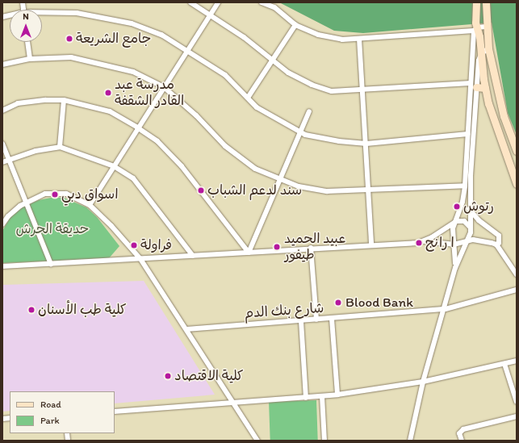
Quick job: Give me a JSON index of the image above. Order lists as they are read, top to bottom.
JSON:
{
  "streets": {
    "street": ["شارع بنك الدم"]
  },
  "parks": ["حديقة الحرش"],
  "places": [
    "جامع الشريعة",
    "مدرسة عبد القادر الشقفة",
    "سند لدعم الشباب",
    "اسواق دبي",
    "رتوش",
    "ا رانج",
    "فراولة",
    "عبيد الحميد طيفور",
    "Blood Bank",
    "كلية طب الأسنان",
    "كلية الاقتصاد"
  ],
  "legend": ["Road", "Park"],
  "north": "top"
}
